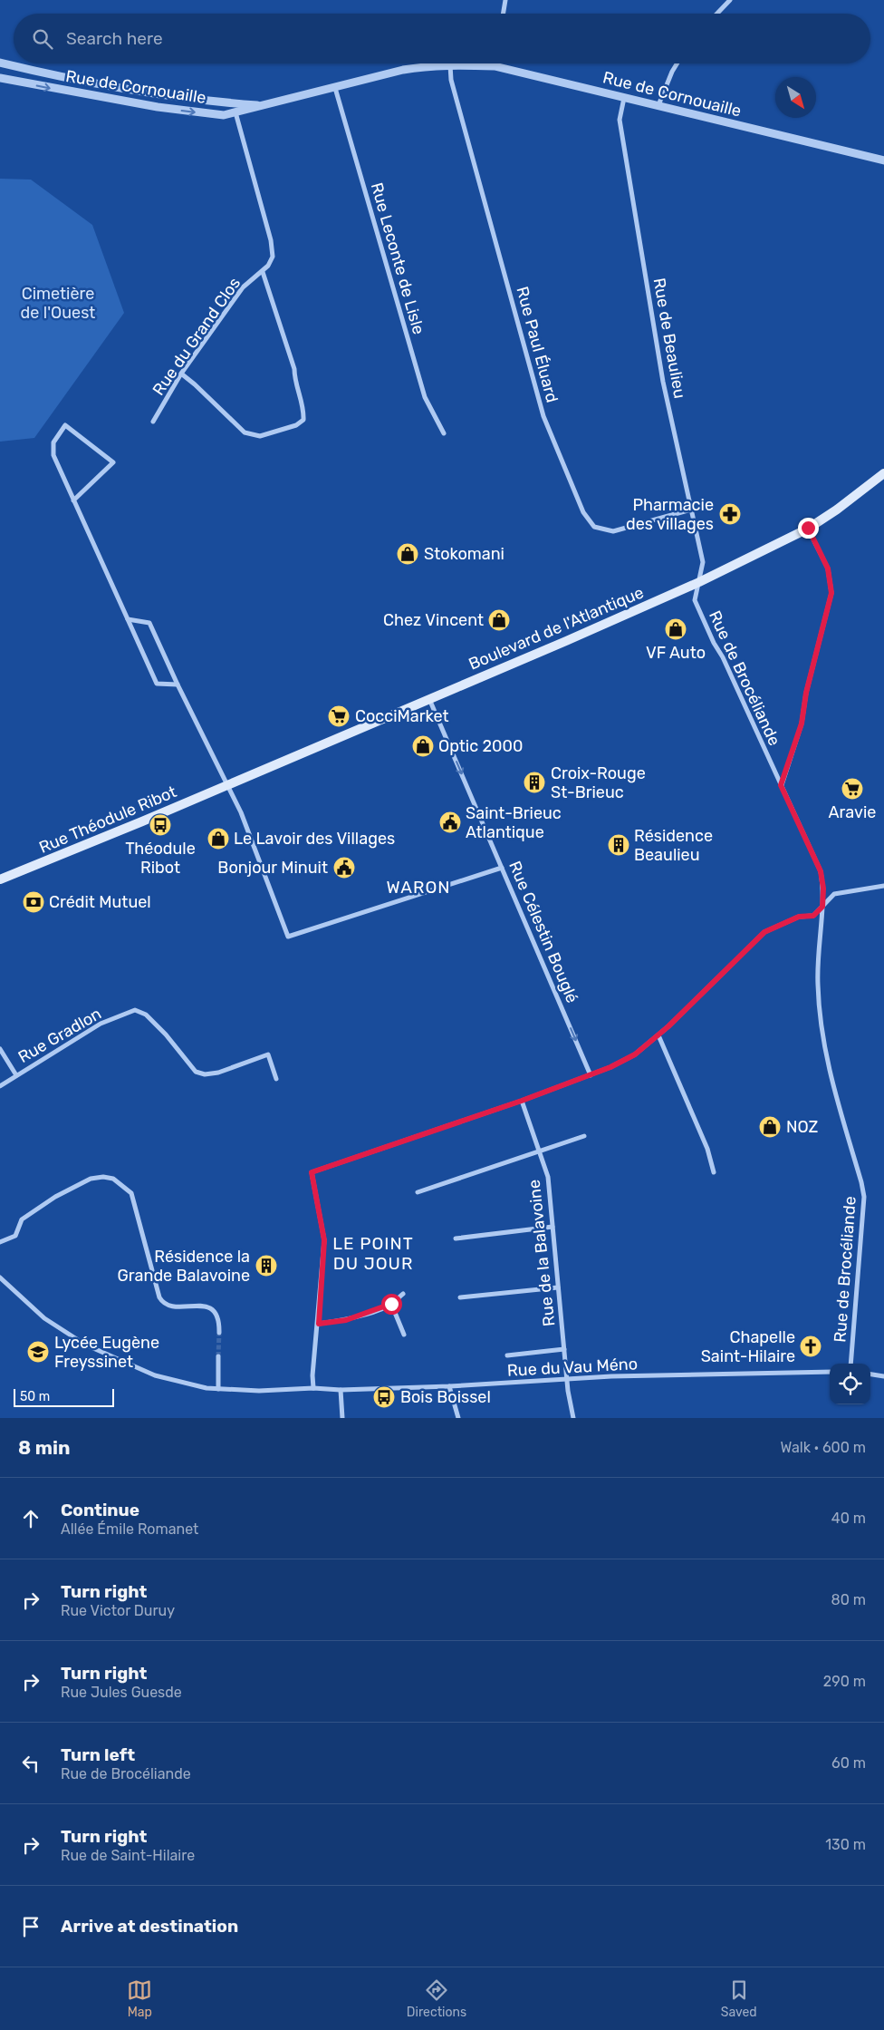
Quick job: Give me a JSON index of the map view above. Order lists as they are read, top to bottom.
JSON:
{
  "streets": {
    "main road": ["Boulevard de l'Atlantique", "Rue Théodule Ribot"],
    "street": [
      "Rue de Cornouaille",
      "Rue Leconte de Lisle",
      "Rue du Grand Clos",
      "Rue de Beaulieu",
      "Rue Paul Éluard",
      "Rue de Brocéliande",
      "Rue Célestin Bouglé",
      "Rue Gradlon",
      "Rue de la Balavoine",
      "Rue du Vau Méno"
    ]
  },
  "crossings": [
    ["Rue de Cornouaille", "Rue Leconte de Lisle"],
    ["Rue de Cornouaille", "Rue du Grand Clos"],
    ["Rue de Cornouaille", "Rue de Beaulieu"],
    ["Rue de Cornouaille", "Rue Paul Éluard"],
    ["Rue de Beaulieu", "Rue Paul Éluard"],
    ["Rue de Beaulieu", "Boulevard de l'Atlantique"],
    ["Rue de Beaulieu", "Rue de Brocéliande"],
    ["Boulevard de l'Atlantique", "Rue de Brocéliande"],
    ["Boulevard de l'Atlantique", "Rue Théodule Ribot"],
    ["Boulevard de l'Atlantique", "Rue Célestin Bouglé"],
    ["Rue de la Balavoine", "Rue du Vau Méno"]
  ],
  "one_way": ["Rue Célestin Bouglé"],
  "districts": ["WARON", "LE POINT DU JOUR"],
  "parks": ["Cimetière de l'Ouest"],
  "places": {
    "pharmacy": ["Pharmacie des villages"],
    "shop": [
      "Stokomani",
      "Chez Vincent",
      "VF Auto",
      "Optic 2000",
      "Le Lavoir des Villages",
      "NOZ"
    ],
    "supermarket": ["CocciMarket", "Aravie"],
    "building": ["Croix-Rouge St-Brieuc", "Résidence Beaulieu", "Résidence la Grande Balavoine"],
    "public building": ["Saint-Brieuc Atlantique", "Bonjour Minuit"],
    "bus stop": ["Théodule Ribot", "Bois Boissel"],
    "bank": ["Crédit Mutuel"],
    "church": ["Chapelle Saint-Hilaire"],
    "school or university": ["Lycée Eugène Freyssinet"]
  },
  "scale_bar": "50 m",
  "north": "bottom right",
  "page": {
    "search": "Search here",
    "scale": "50 m",
    "heading": ["8 min", "Walk · 600 m"],
    "list": [
      ["Continue", "Allée Émile Romanet", "40 m"],
      ["Turn right", "Rue Victor Duruy", "80 m"],
      ["Turn right", "Rue Jules Guesde", "290 m"],
      ["Turn left", "Rue de Brocéliande", "60 m"],
      ["Turn right", "Rue de Saint-Hilaire", "130 m"],
      "Arrive at destination"
    ],
    "nav": ["Map", "Directions", "Saved"]
  }
}
